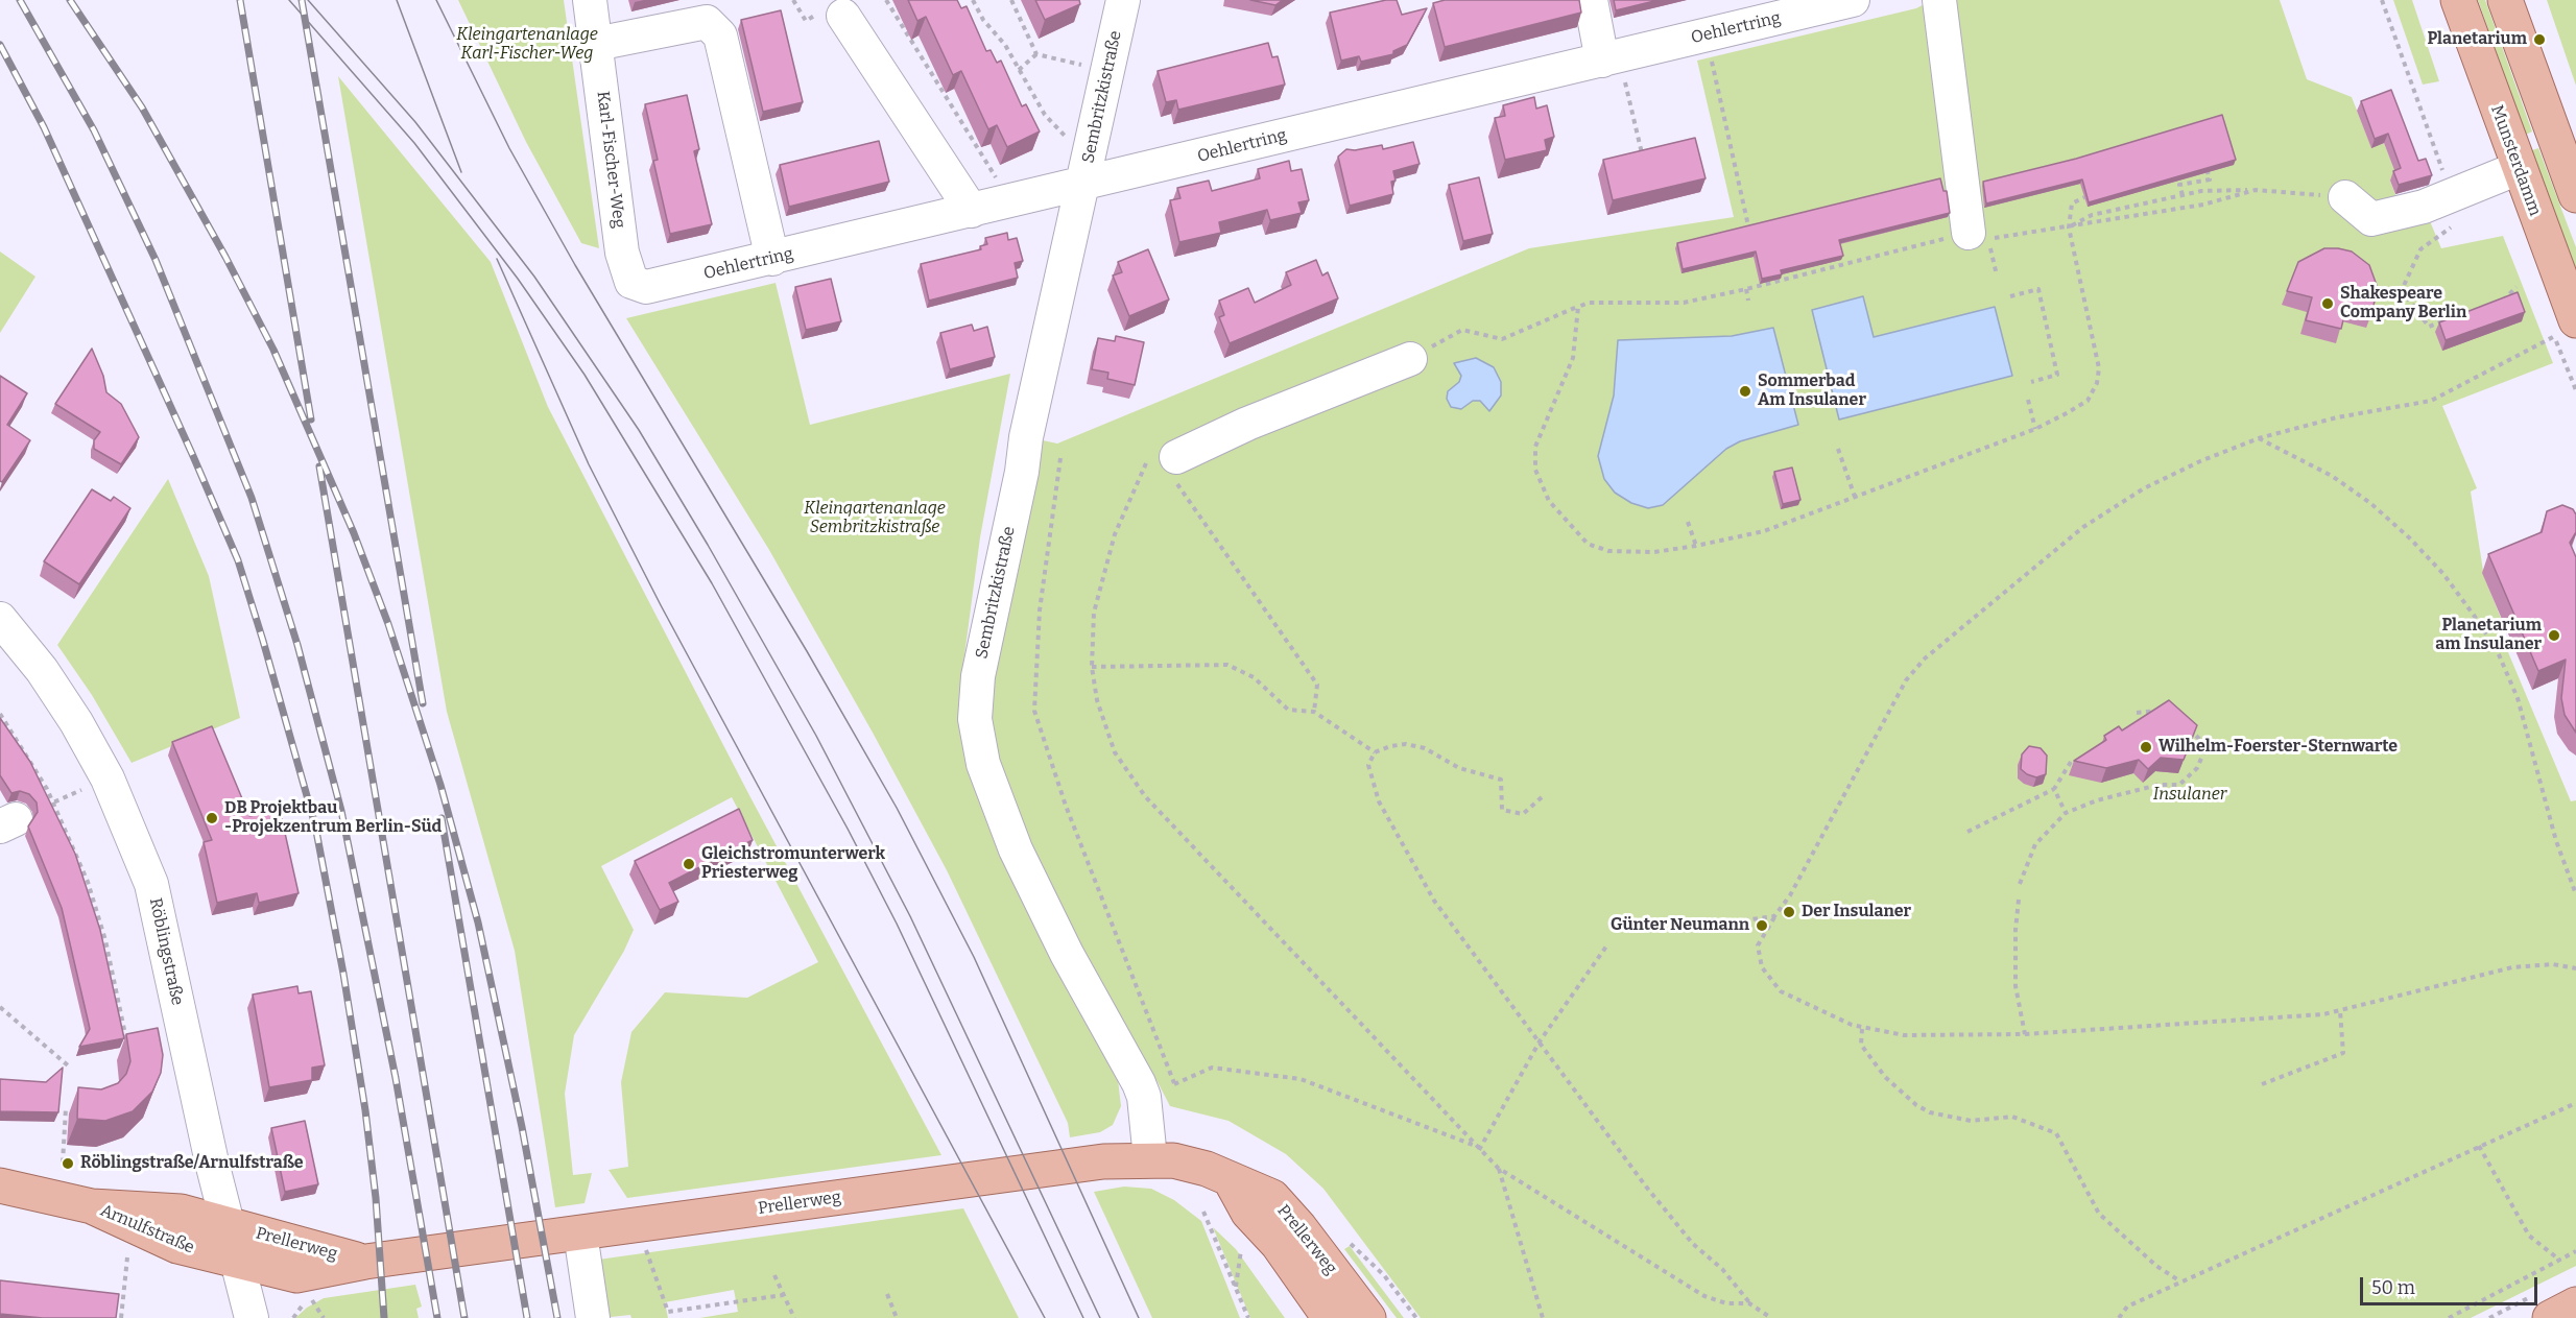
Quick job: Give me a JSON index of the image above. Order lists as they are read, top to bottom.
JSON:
{
  "streets": {
    "main road": ["Munsterdamm", "Prellerweg", "Arnulfstraße"],
    "street": [
      "Oehlertring",
      "Sembritzkistraße",
      "Karl-Fischer-Weg",
      "Röblingstraße"
    ]
  },
  "crossings": [
    ["Oehlertring", "Sembritzkistraße"],
    ["Oehlertring", "Karl-Fischer-Weg"],
    ["Sembritzkistraße", "Prellerweg"],
    ["Röblingstraße", "Prellerweg"],
    ["Röblingstraße", "Arnulfstraße"],
    ["Prellerweg", "Arnulfstraße"]
  ],
  "parks": ["Kleingartenanlage Karl-Fischer-Weg", "Kleingartenanlage Sembritzkistraße", "Insulaner"],
  "places": [
    "Planetarium",
    "Shakespeare Company Berlin",
    "Sommerbad Am Insulaner",
    "Planetarium am Insulaner",
    "Wilhelm-Foerster-Sternwarte",
    "DB Projektbau -Projekzentrum Berlin-Süd",
    "Gleichstromunterwerk Priesterweg",
    "Der Insulaner",
    "Günter Neumann",
    "Röblingstraße/Arnulfstraße"
  ],
  "scale_bar": "50 m"
}
